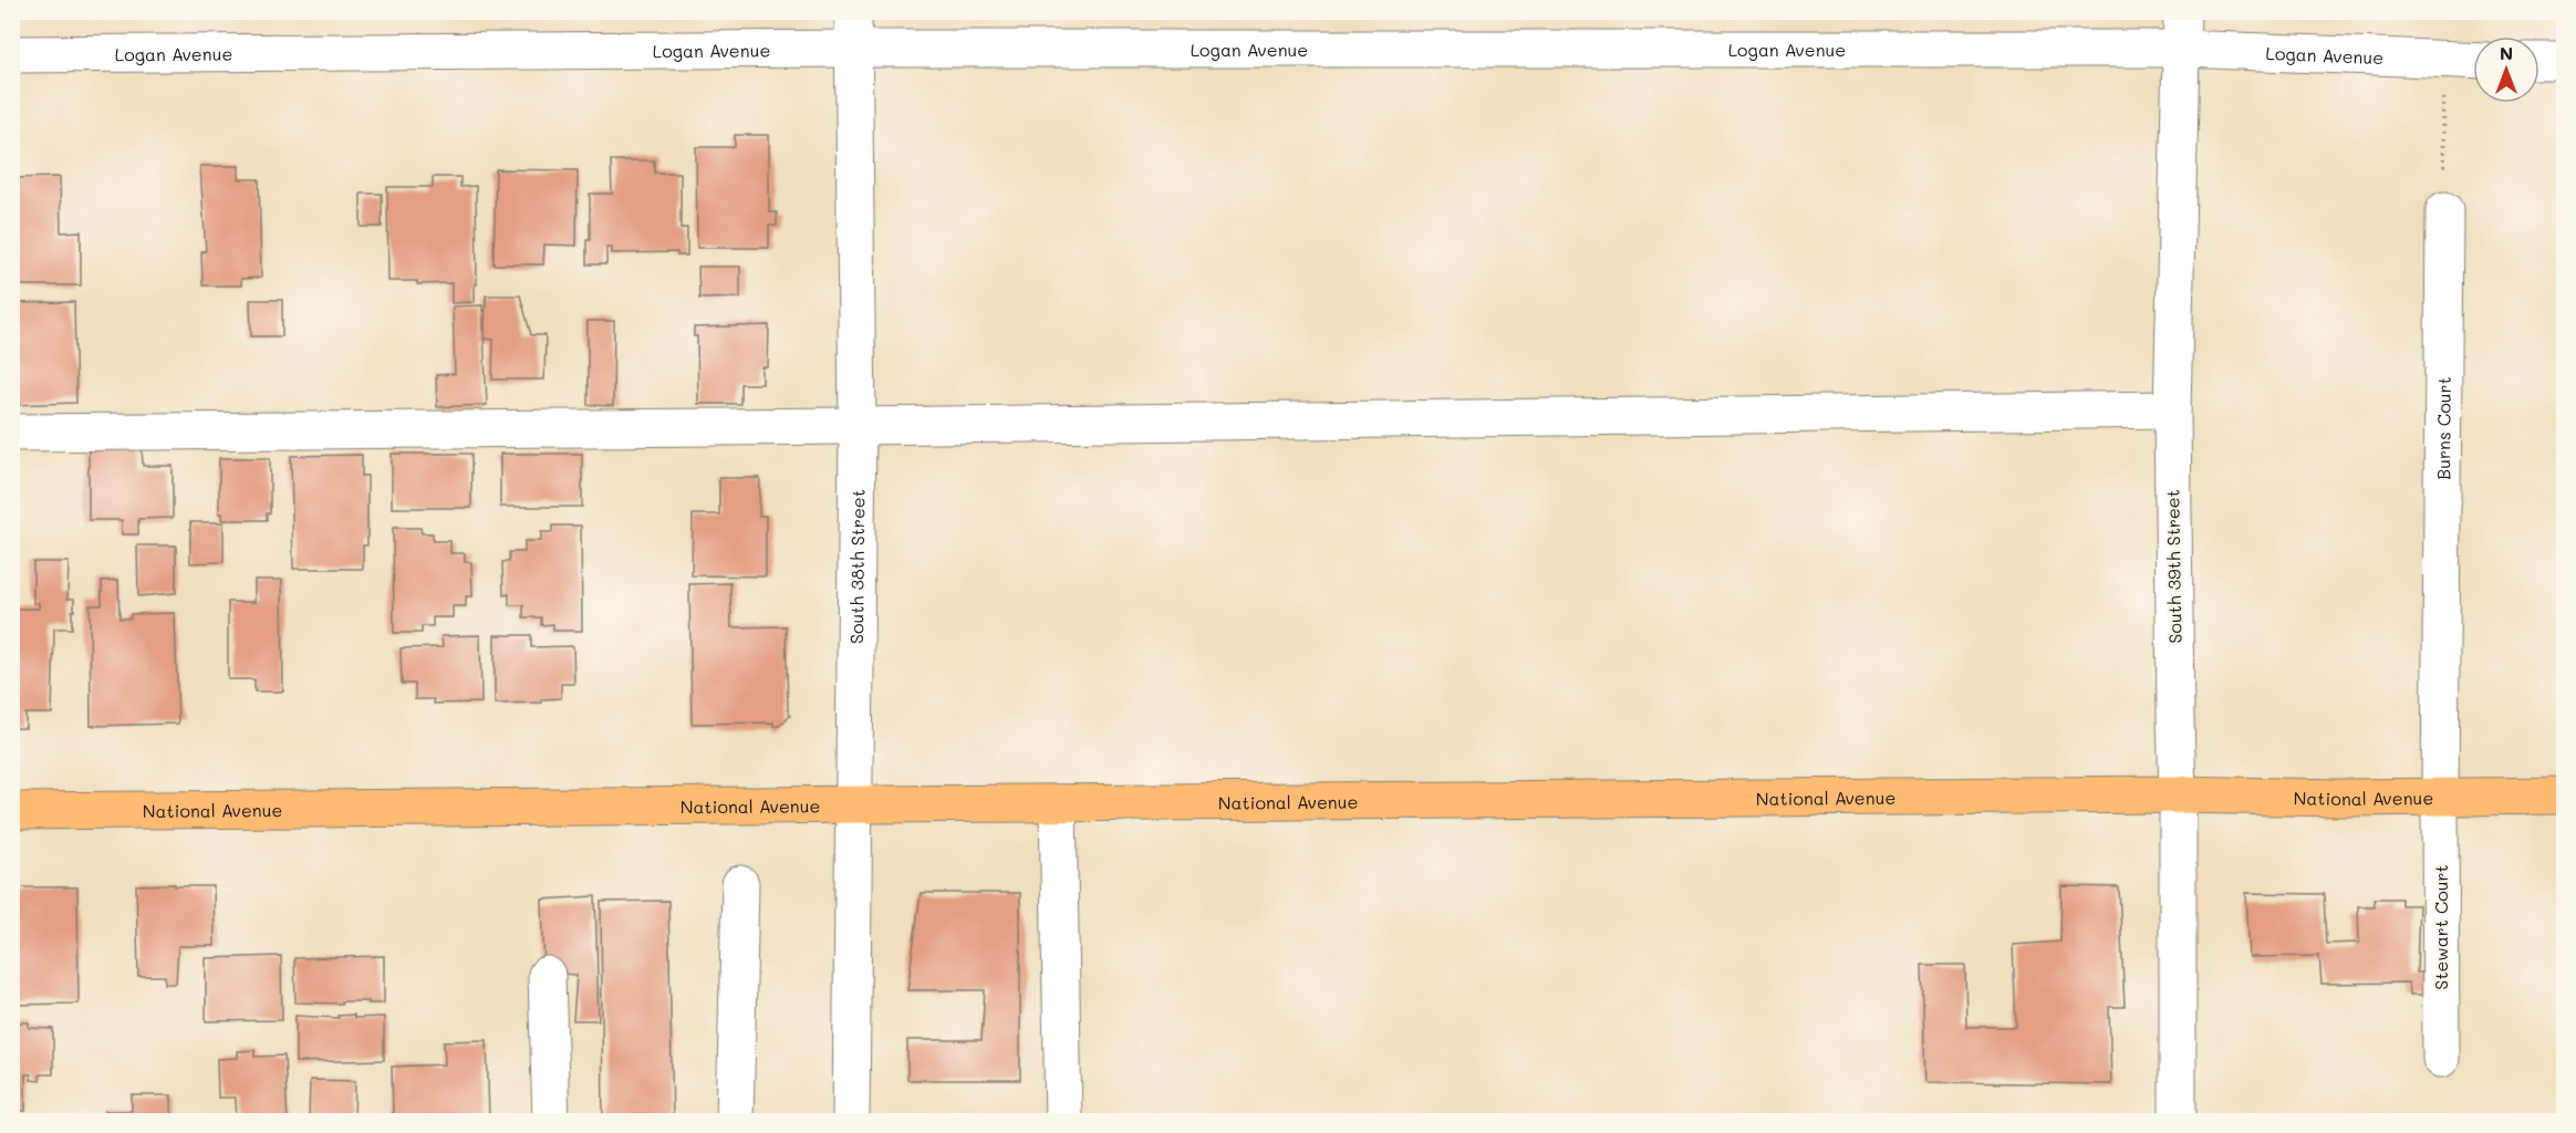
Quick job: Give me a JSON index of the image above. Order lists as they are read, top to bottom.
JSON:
{
  "streets": {
    "main road": ["National Avenue"],
    "street": [
      "Logan Avenue",
      "Burns Court",
      "South 38th Street",
      "South 39th Street",
      "Stewart Court"
    ]
  },
  "crossings": [
    ["Logan Avenue", "South 38th Street"],
    ["Logan Avenue", "South 39th Street"],
    ["Burns Court", "National Avenue"],
    ["Burns Court", "Stewart Court"],
    ["South 38th Street", "National Avenue"],
    ["South 39th Street", "National Avenue"],
    ["National Avenue", "Stewart Court"]
  ],
  "north": "top"
}
